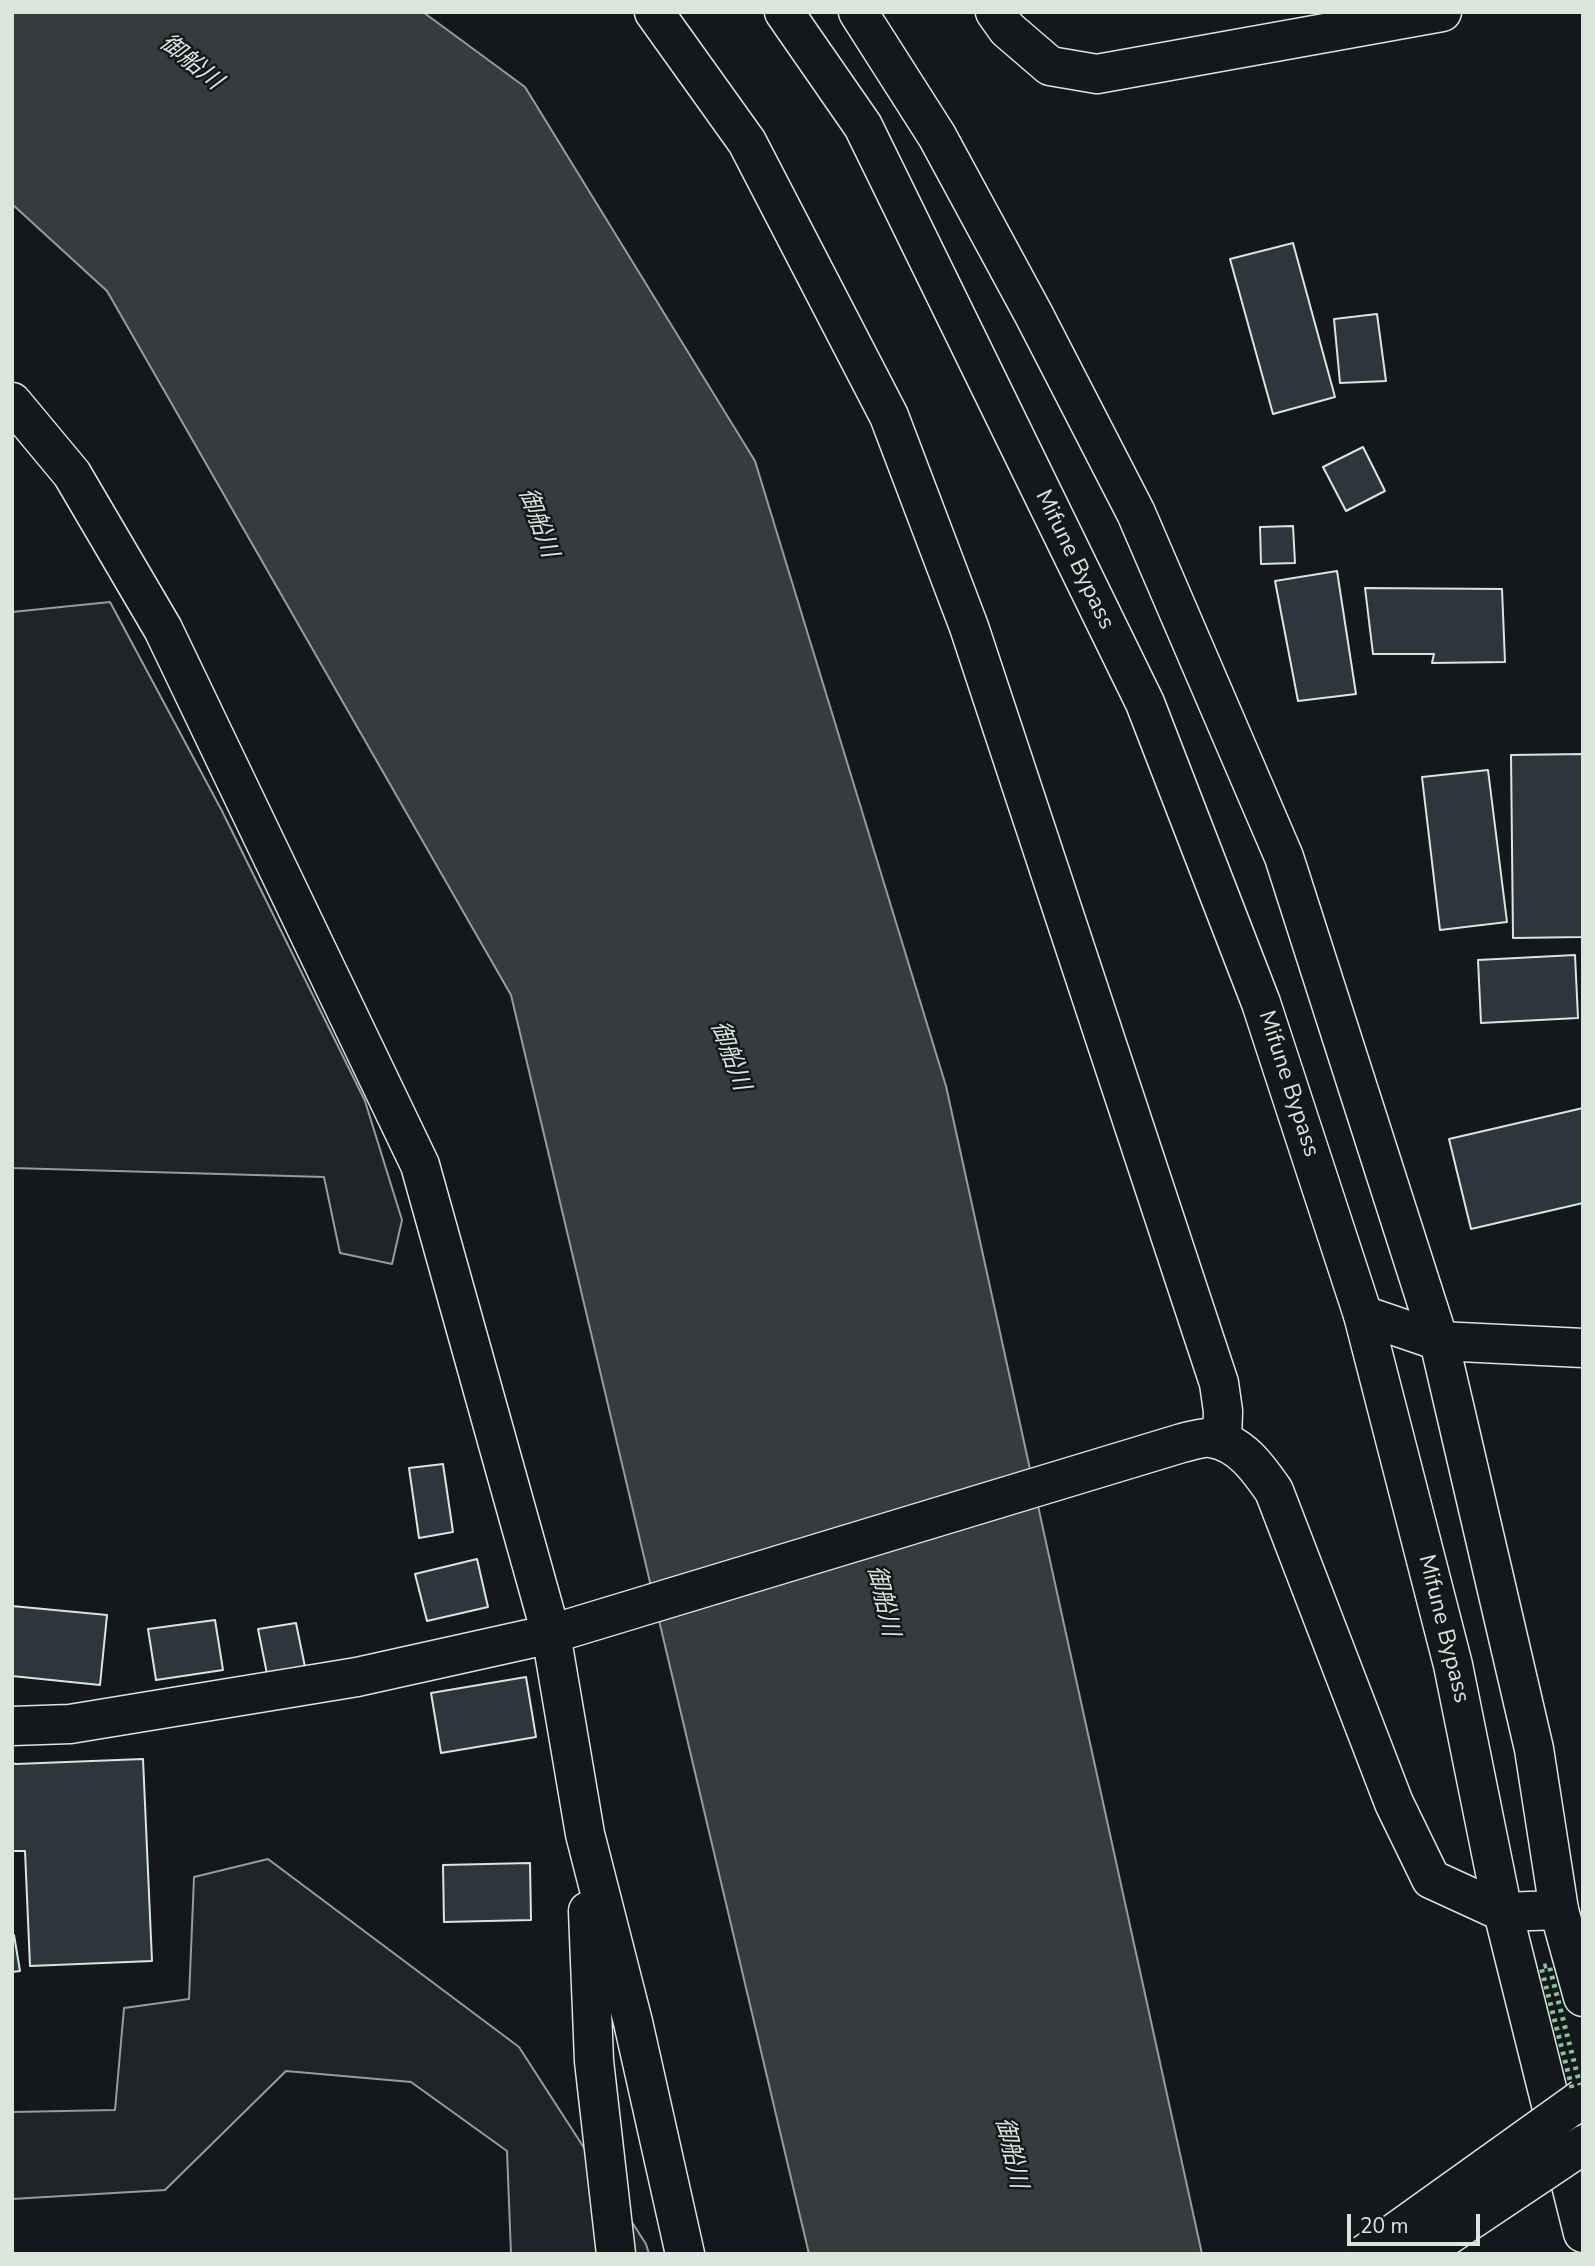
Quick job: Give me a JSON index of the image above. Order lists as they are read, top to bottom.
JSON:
{
  "streets": {
    "main road": ["Mifune Bypass"]
  },
  "water": ["御船川"],
  "scale_bar": "20 m"
}
